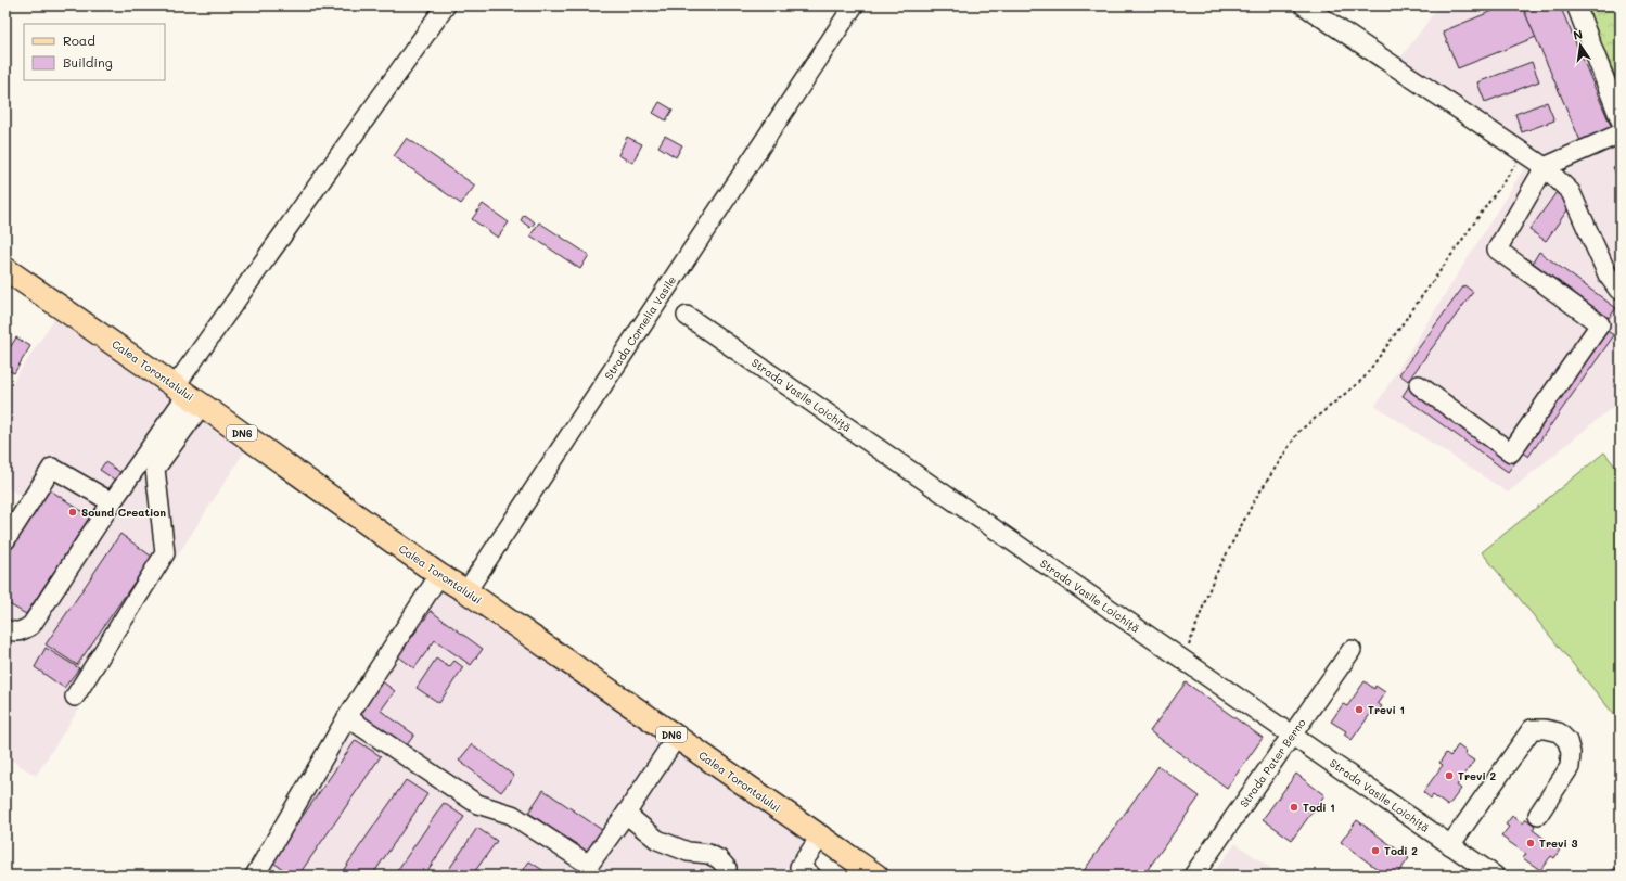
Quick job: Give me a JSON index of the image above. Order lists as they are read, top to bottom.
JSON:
{
  "streets": {
    "main road": ["Calea Torontalului", "DN6"],
    "street": ["Strada Cornelia Vasile", "Strada Vasile Loichiță", "Strada Pater Berno"]
  },
  "crossings": [
    ["Strada Cornelia Vasile", "Calea Torontalului"],
    ["Strada Vasile Loichiță", "Strada Pater Berno"]
  ],
  "places": [
    "Sound Creation",
    "Trevi 1",
    "Trevi 2",
    "Todi 1",
    "Trevi 3",
    "Todi 2"
  ],
  "legend": ["Road", "Building"],
  "north": "top"
}
